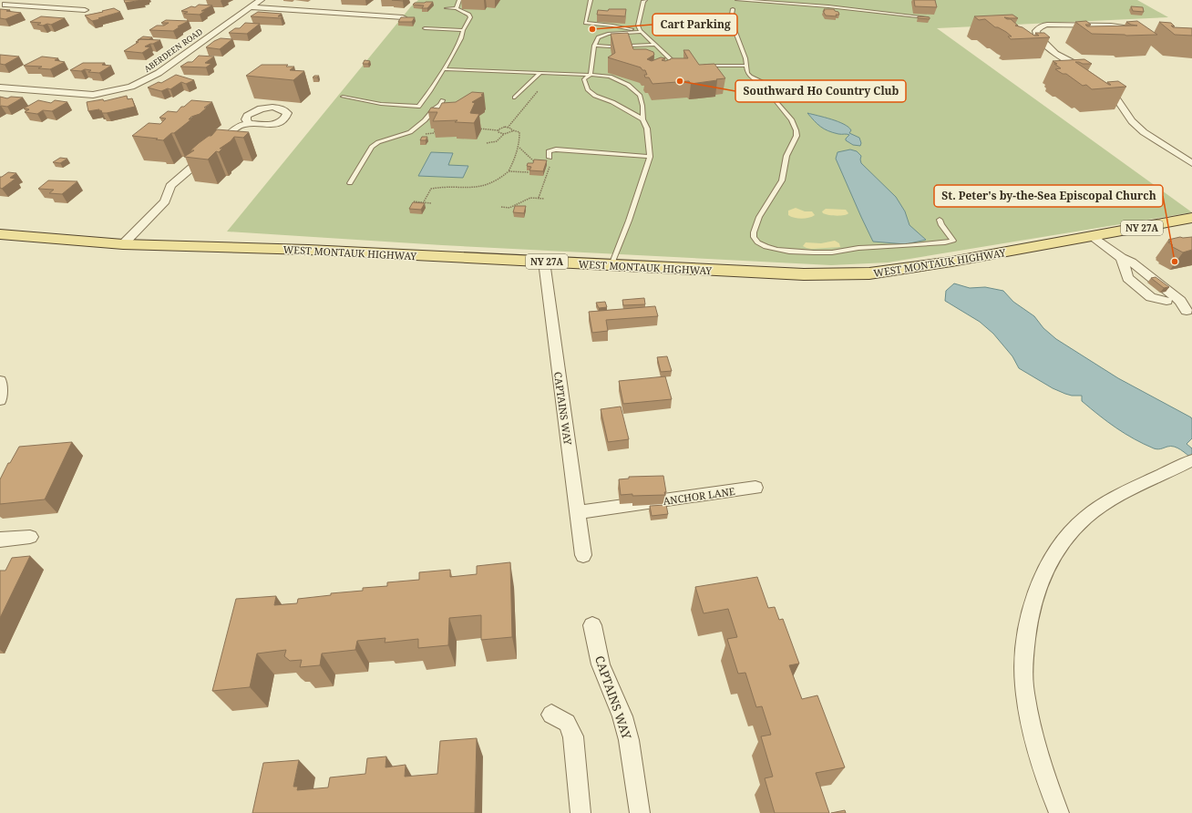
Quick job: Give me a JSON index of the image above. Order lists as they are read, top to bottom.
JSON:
{
  "streets": {
    "main road": ["NY 27A", "WEST MONTAUK HIGHWAY"],
    "street": ["ABERDEEN ROAD", "CAPTAINS WAY", "ANCHOR LANE"]
  },
  "crossings": [
    ["NY 27A", "WEST MONTAUK HIGHWAY"],
    ["WEST MONTAUK HIGHWAY", "CAPTAINS WAY"],
    ["CAPTAINS WAY", "ANCHOR LANE"]
  ],
  "places": ["Cart Parking", "Southward Ho Country Club", "St. Peter's by-the-Sea Episcopal Church"]
}
